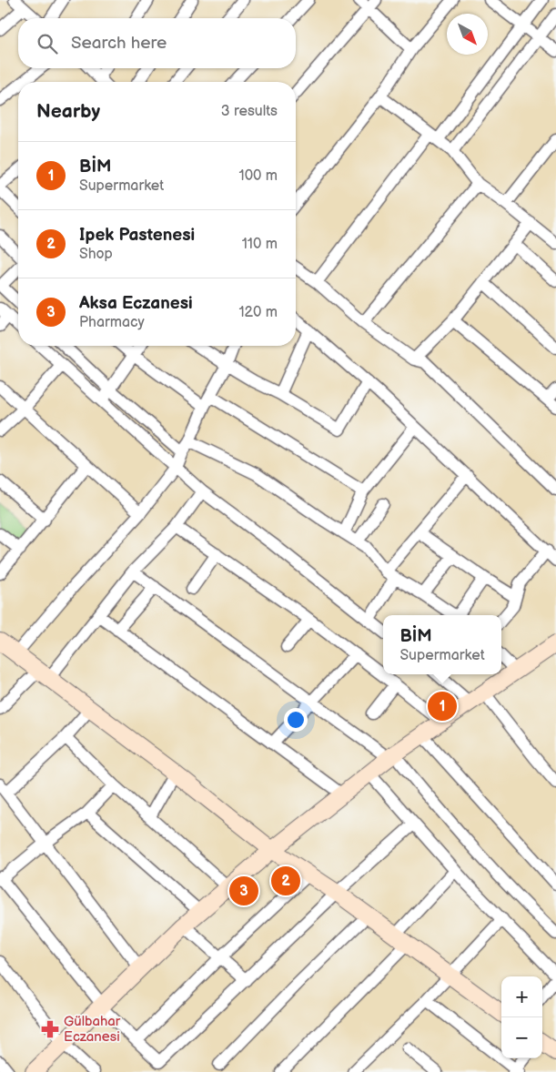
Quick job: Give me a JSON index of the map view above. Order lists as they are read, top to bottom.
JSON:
{
  "places": {
    "pharmacy": ["Gülbahar Eczanesi"]
  },
  "north": "bottom right",
  "page": {
    "search": "Search here",
    "heading": ["Nearby", "3 results"],
    "list": [
      {
        "mark": "1",
        "name": "BİM",
        "note": "Supermarket",
        "value": "100 m"
      },
      {
        "mark": "2",
        "name": "Ipek Pastenesi",
        "note": "Shop",
        "value": "110 m"
      },
      {
        "mark": "3",
        "name": "Aksa Eczanesi",
        "note": "Pharmacy",
        "value": "120 m"
      }
    ],
    "popup": ["BİM", "Supermarket"],
    "pins": ["1", "2", "3"],
    "map_buttons": ["+", "−"]
  }
}
